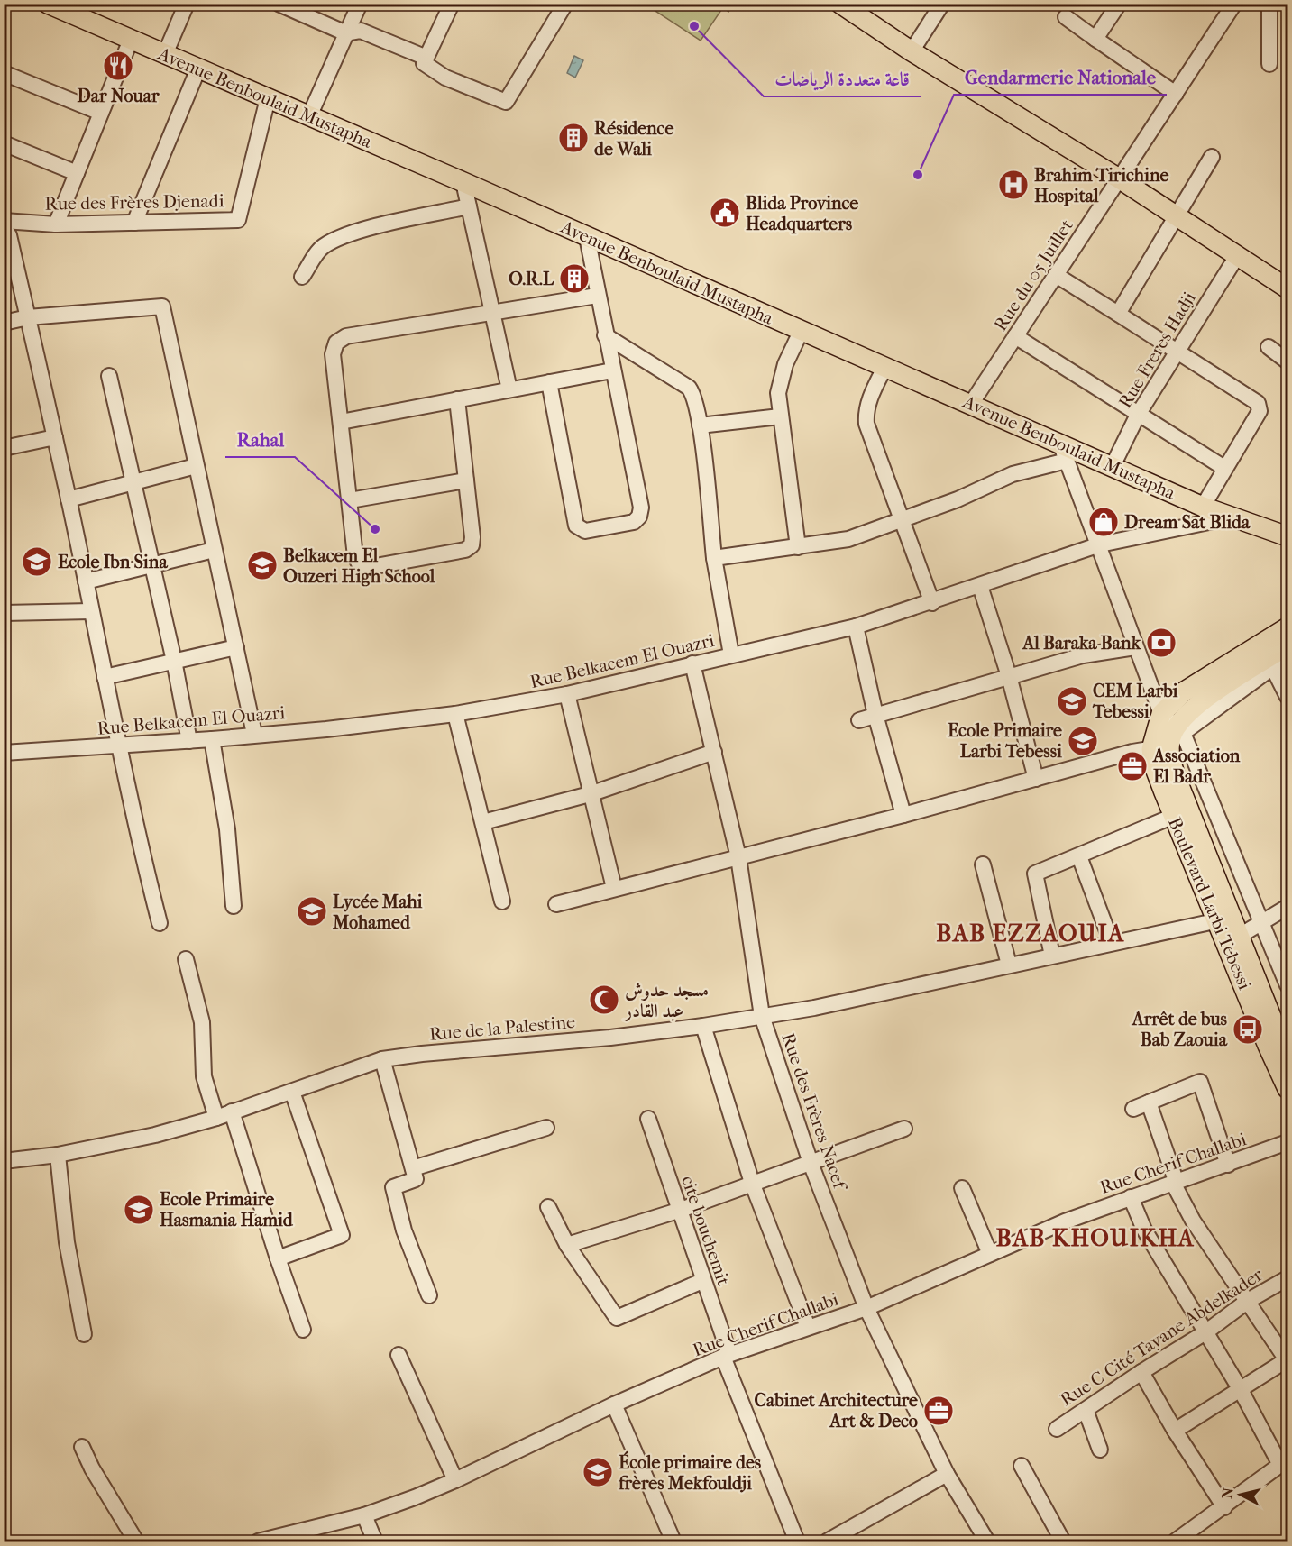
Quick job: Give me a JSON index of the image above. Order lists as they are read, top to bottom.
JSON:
{
  "streets": {
    "main road": ["Avenue Benboulaid Mustapha", "Boulevard Larbi Tebessi"],
    "street": [
      "Rue des Frères Djenadi",
      "Rue du 05 Juillet",
      "Rue Freres Hadji",
      "Rue Belkacem El Ouazri",
      "Rue de la Palestine",
      "Rue des Frères Nacef",
      "Rue Cherif Challabi",
      "cite bouchemit",
      "Rue C Cité Tayane Abdelkader"
    ]
  },
  "crossings": [
    ["Avenue Benboulaid Mustapha", "Rue des Frères Djenadi"],
    ["Avenue Benboulaid Mustapha", "Rue du 05 Juillet"],
    ["Avenue Benboulaid Mustapha", "Rue Freres Hadji"],
    ["Avenue Benboulaid Mustapha", "Rue Belkacem El Ouazri"],
    ["Rue Belkacem El Ouazri", "Rue des Frères Nacef"],
    ["Boulevard Larbi Tebessi", "Rue de la Palestine"],
    ["Rue de la Palestine", "Rue des Frères Nacef"],
    ["Rue des Frères Nacef", "Rue Cherif Challabi"],
    ["Rue Cherif Challabi", "cite bouchemit"]
  ],
  "districts": ["BAB EZZAOUIA", "BAB KHOUIKHA"],
  "places": {
    "other": ["قاعة متعددة الرياضات", "Gendarmerie Nationale", "Rahal"],
    "restaurant": ["Dar Nouar"],
    "building": ["Résidence de Wali", "O.R.L"],
    "hospital": ["Brahim Tirichine Hospital"],
    "public building": ["Blida Province Headquarters"],
    "shop": ["Dream Sat Blida"],
    "school or university": [
      "Ecole Ibn Sina",
      "Belkacem El Ouzeri High School",
      "CEM Larbi Tebessi",
      "Ecole Primaire Larbi Tebessi",
      "Lycée Mahi Mohamed",
      "Ecole Primaire Hasmania Hamid",
      "École primaire des frères Mekfouldji"
    ],
    "bank": ["Al Baraka Bank"],
    "office": ["Association El Badr", "Cabinet Architecture Art & Deco"],
    "mosque": ["مسجد حدوش عبد القادر"],
    "bus stop": ["Arrêt de bus Bab Zaouia"]
  },
  "north": "left"
}
